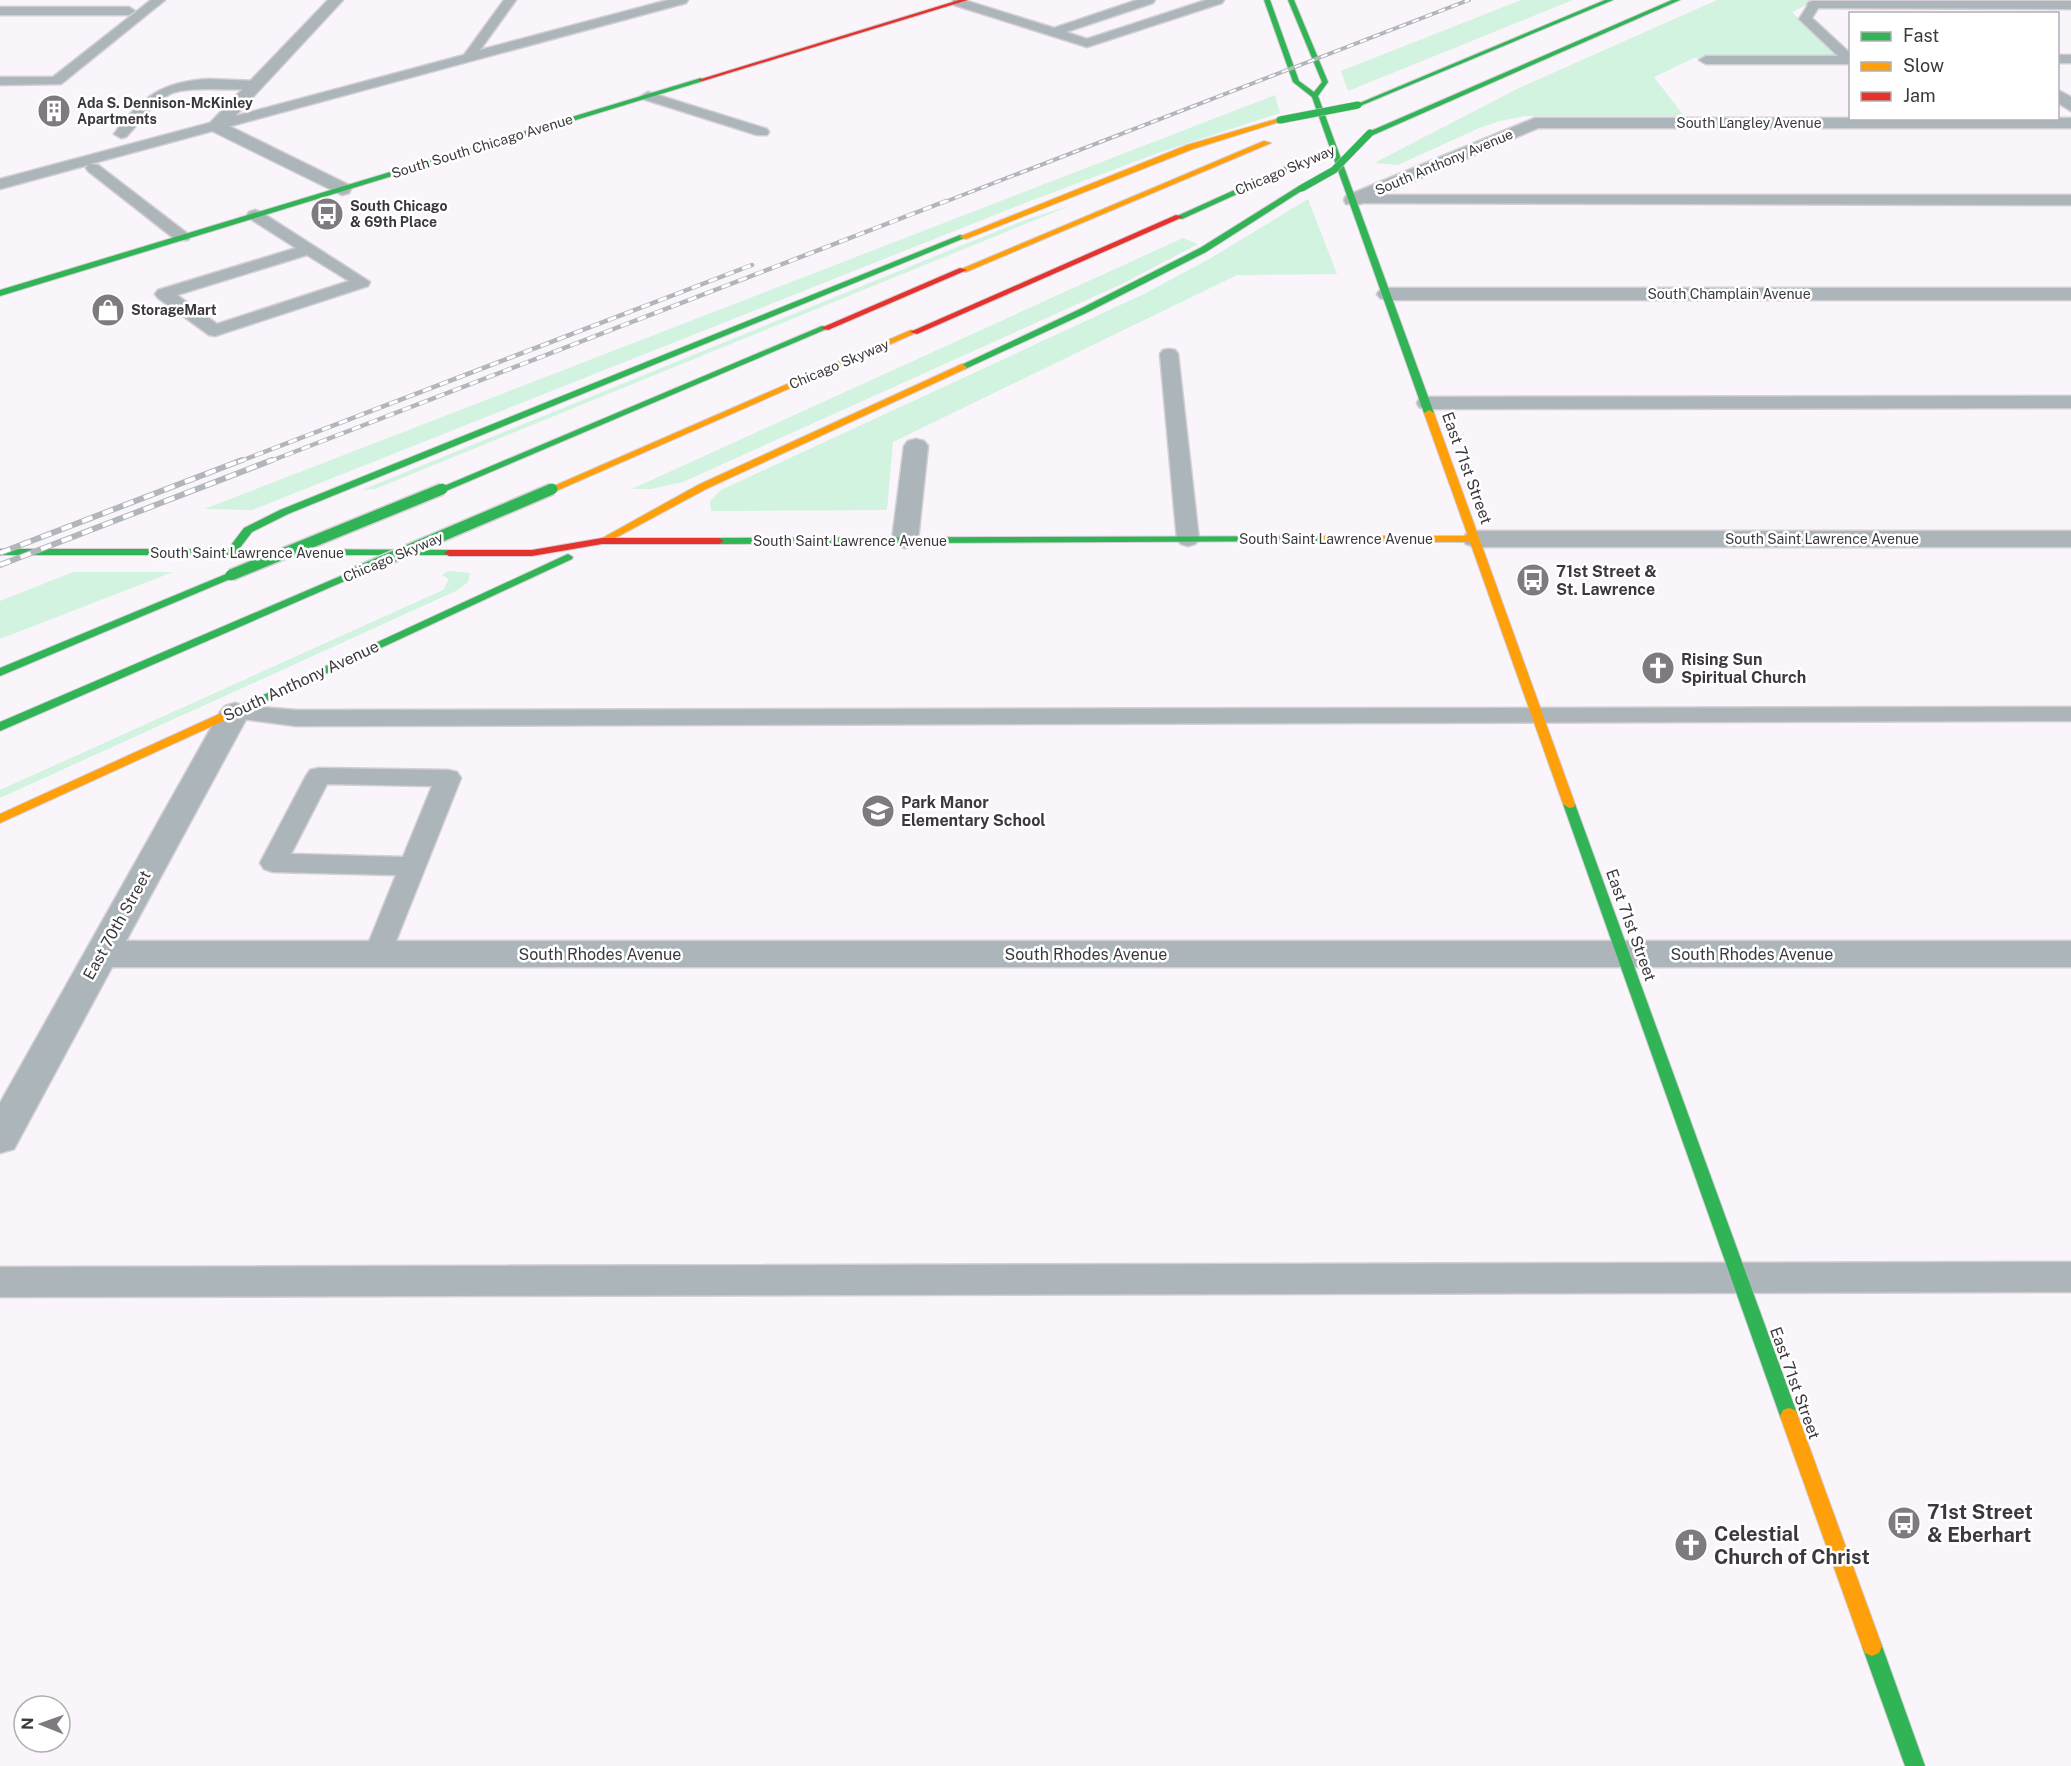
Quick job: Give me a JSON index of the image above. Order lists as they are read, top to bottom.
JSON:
{
  "streets": {
    "main road": [
      "South South Chicago Avenue",
      "South Anthony Avenue",
      "Chicago Skyway",
      "East 71st Street",
      "South Saint Lawrence Avenue"
    ],
    "street": [
      "South Langley Avenue",
      "South Champlain Avenue",
      "East 70th Street",
      "South Rhodes Avenue"
    ]
  },
  "crossings": [
    ["South Langley Avenue", "South Anthony Avenue"],
    ["South Anthony Avenue", "East 71st Street"],
    ["South Anthony Avenue", "South Saint Lawrence Avenue"],
    ["South Anthony Avenue", "East 70th Street"],
    ["South Champlain Avenue", "East 71st Street"],
    ["East 71st Street", "South Saint Lawrence Avenue"],
    ["East 71st Street", "South Rhodes Avenue"],
    ["East 70th Street", "South Rhodes Avenue"]
  ],
  "places": {
    "building": ["Ada S. Dennison-McKinley Apartments"],
    "bus stop": ["South Chicago & 69th Place", "71st Street & St. Lawrence", "71st Street & Eberhart"],
    "shop": ["StorageMart"],
    "church": ["Rising Sun Spiritual Church", "Celestial Church of Christ"],
    "school or university": ["Park Manor Elementary School"]
  },
  "legend": ["Fast", "Slow", "Jam"],
  "north": "left"
}
